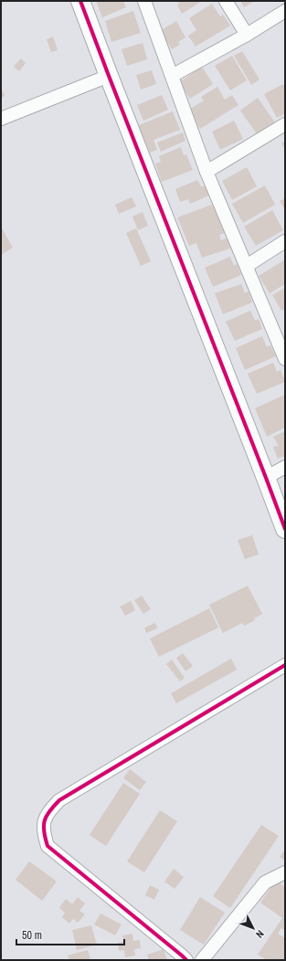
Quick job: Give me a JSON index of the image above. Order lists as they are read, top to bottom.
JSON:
{
  "scale_bar": "50 m",
  "north": "bottom right"
}
